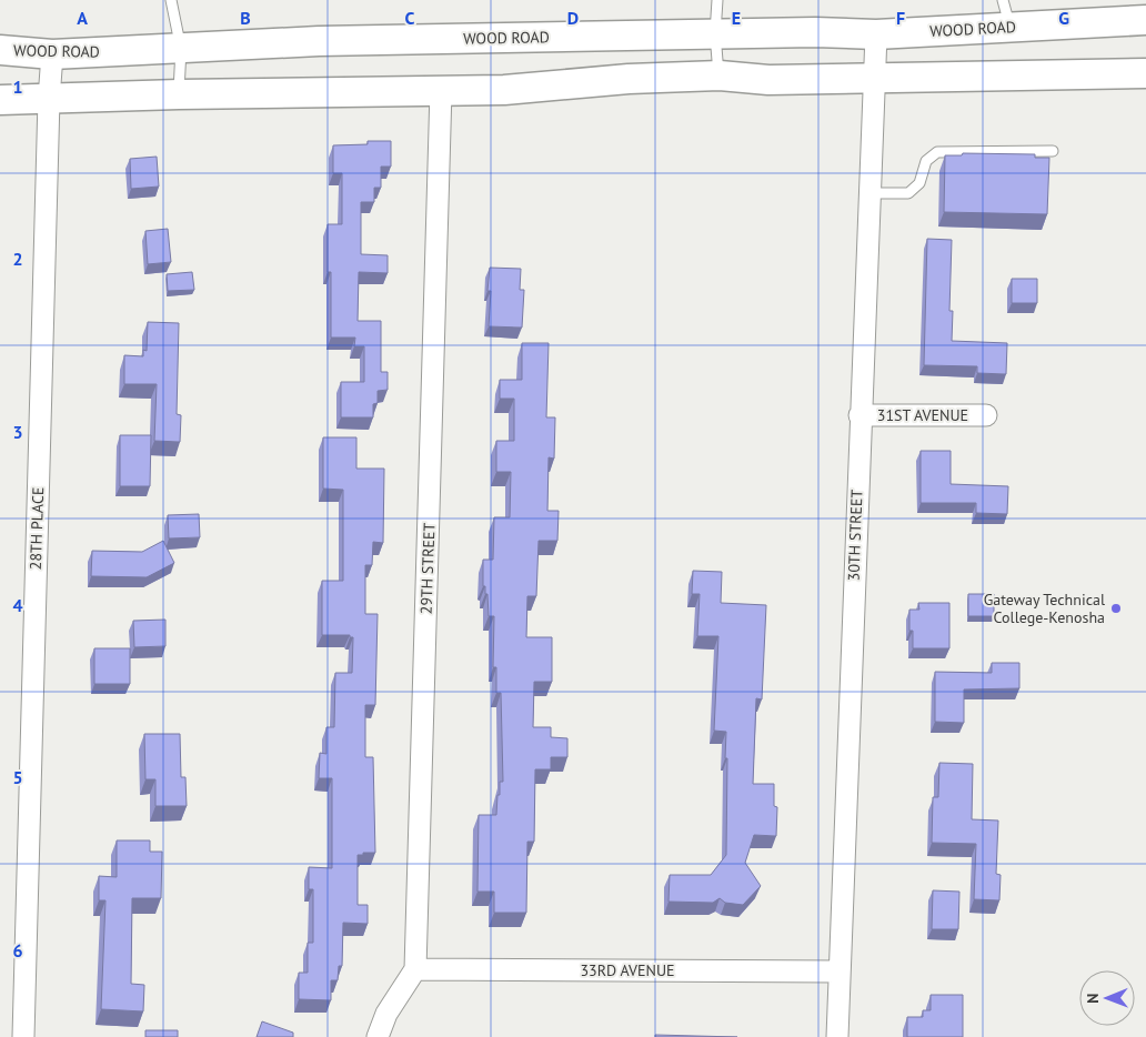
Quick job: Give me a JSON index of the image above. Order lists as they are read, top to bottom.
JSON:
{
  "streets": {
    "street": [
      "WOOD ROAD",
      "31ST AVENUE",
      "28TH PLACE",
      "30TH STREET",
      "29TH STREET",
      "33RD AVENUE"
    ]
  },
  "crossings": [
    ["WOOD ROAD", "28TH PLACE"],
    ["WOOD ROAD", "30TH STREET"],
    ["31ST AVENUE", "30TH STREET"],
    ["30TH STREET", "33RD AVENUE"],
    ["29TH STREET", "33RD AVENUE"]
  ],
  "places": ["Gateway Technical College-Kenosha"],
  "north": "left",
  "grid": {
    "columns": [
      "A",
      "B",
      "C",
      "D",
      "E",
      "F",
      "G"
    ],
    "rows": [
      "1",
      "2",
      "3",
      "4",
      "5",
      "6"
    ]
  }
}
